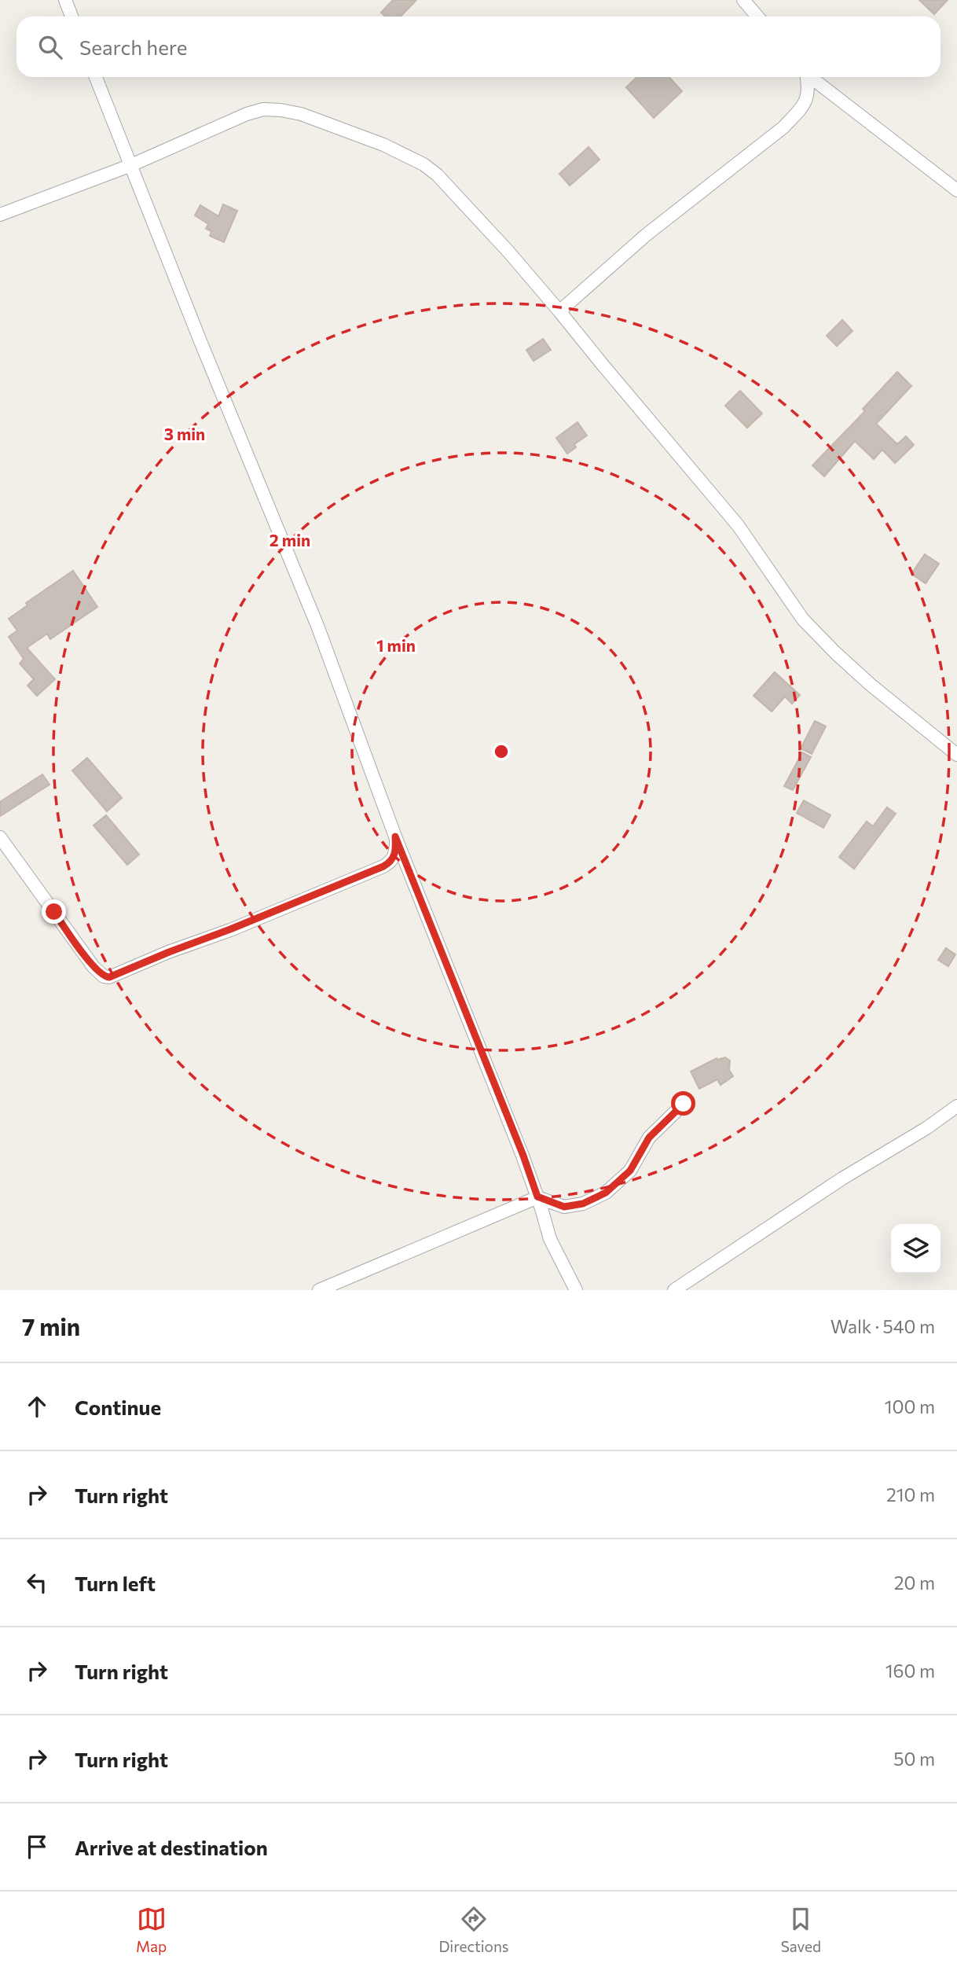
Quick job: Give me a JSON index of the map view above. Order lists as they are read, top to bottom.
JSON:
{
  "page": {
    "search": "Search here",
    "heading": ["7 min", "Walk · 540 m"],
    "list": [
      ["Continue", "100 m"],
      ["Turn right", "210 m"],
      ["Turn left", "20 m"],
      ["Turn right", "160 m"],
      ["Turn right", "50 m"],
      "Arrive at destination"
    ],
    "nav": ["Map", "Directions", "Saved"]
  },
  "rings": ["3 min", "2 min", "1 min"]
}
